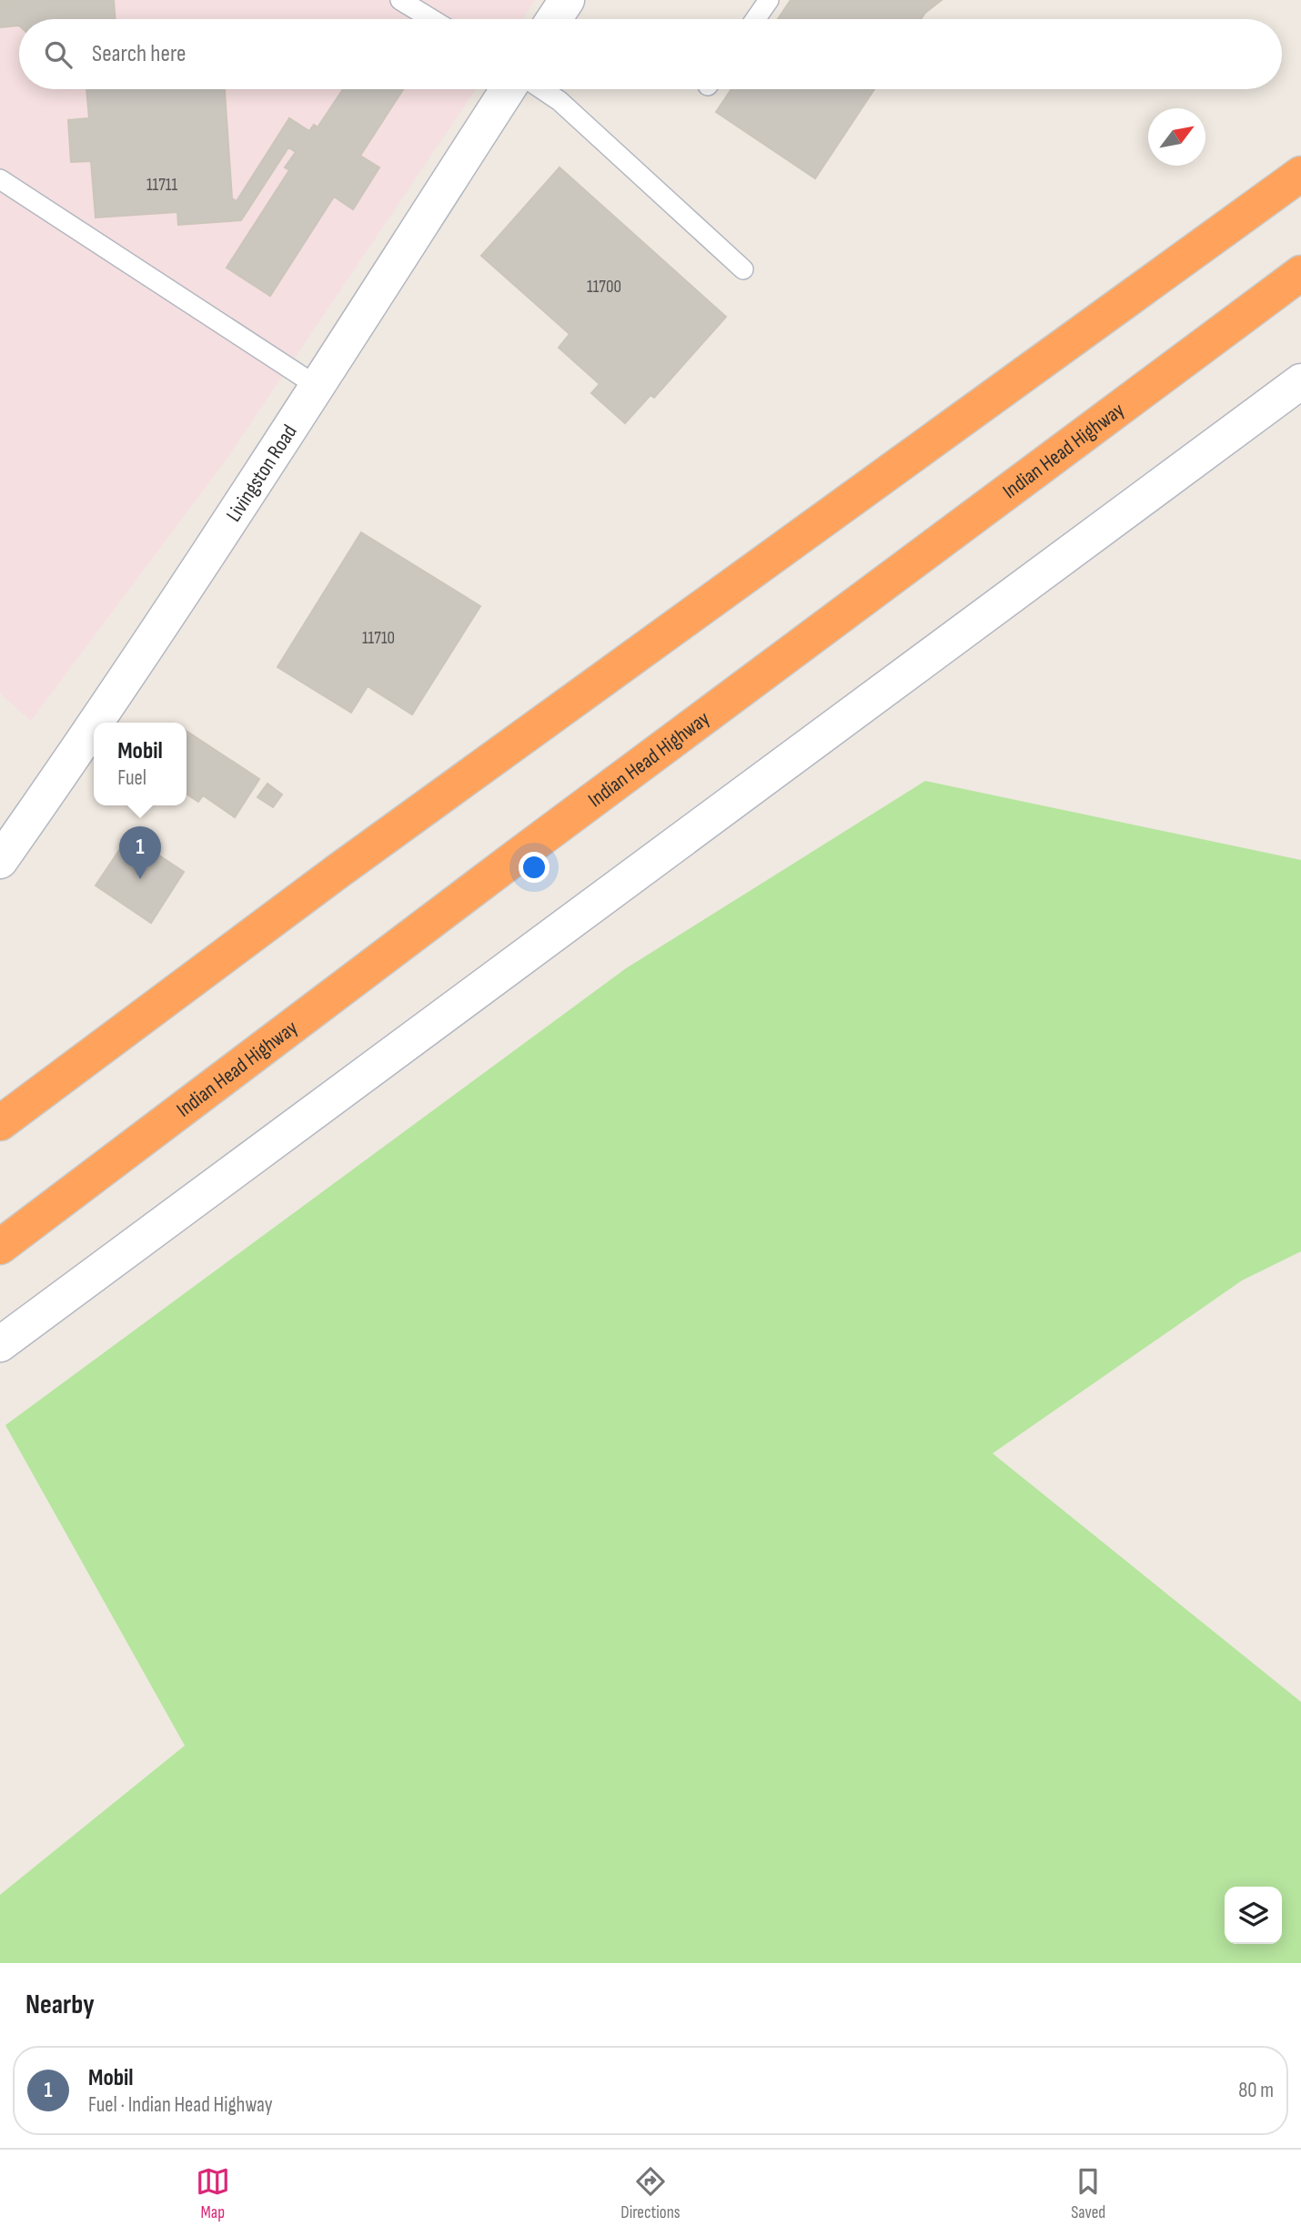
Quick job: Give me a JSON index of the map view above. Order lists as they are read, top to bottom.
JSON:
{
  "streets": {
    "highway": ["Indian Head Highway"],
    "street": ["Livingston Road"]
  },
  "house_numbers": ["11711", "11700", "11710"],
  "north": "top right",
  "page": {
    "search": "Search here",
    "popup": ["Mobil", "Fuel"],
    "pins": "1",
    "heading": "Nearby",
    "list": [
      {
        "mark": "1",
        "name": "Mobil",
        "note": "Fuel · Indian Head Highway",
        "value": "80 m"
      }
    ],
    "nav": ["Map", "Directions", "Saved"]
  }
}
